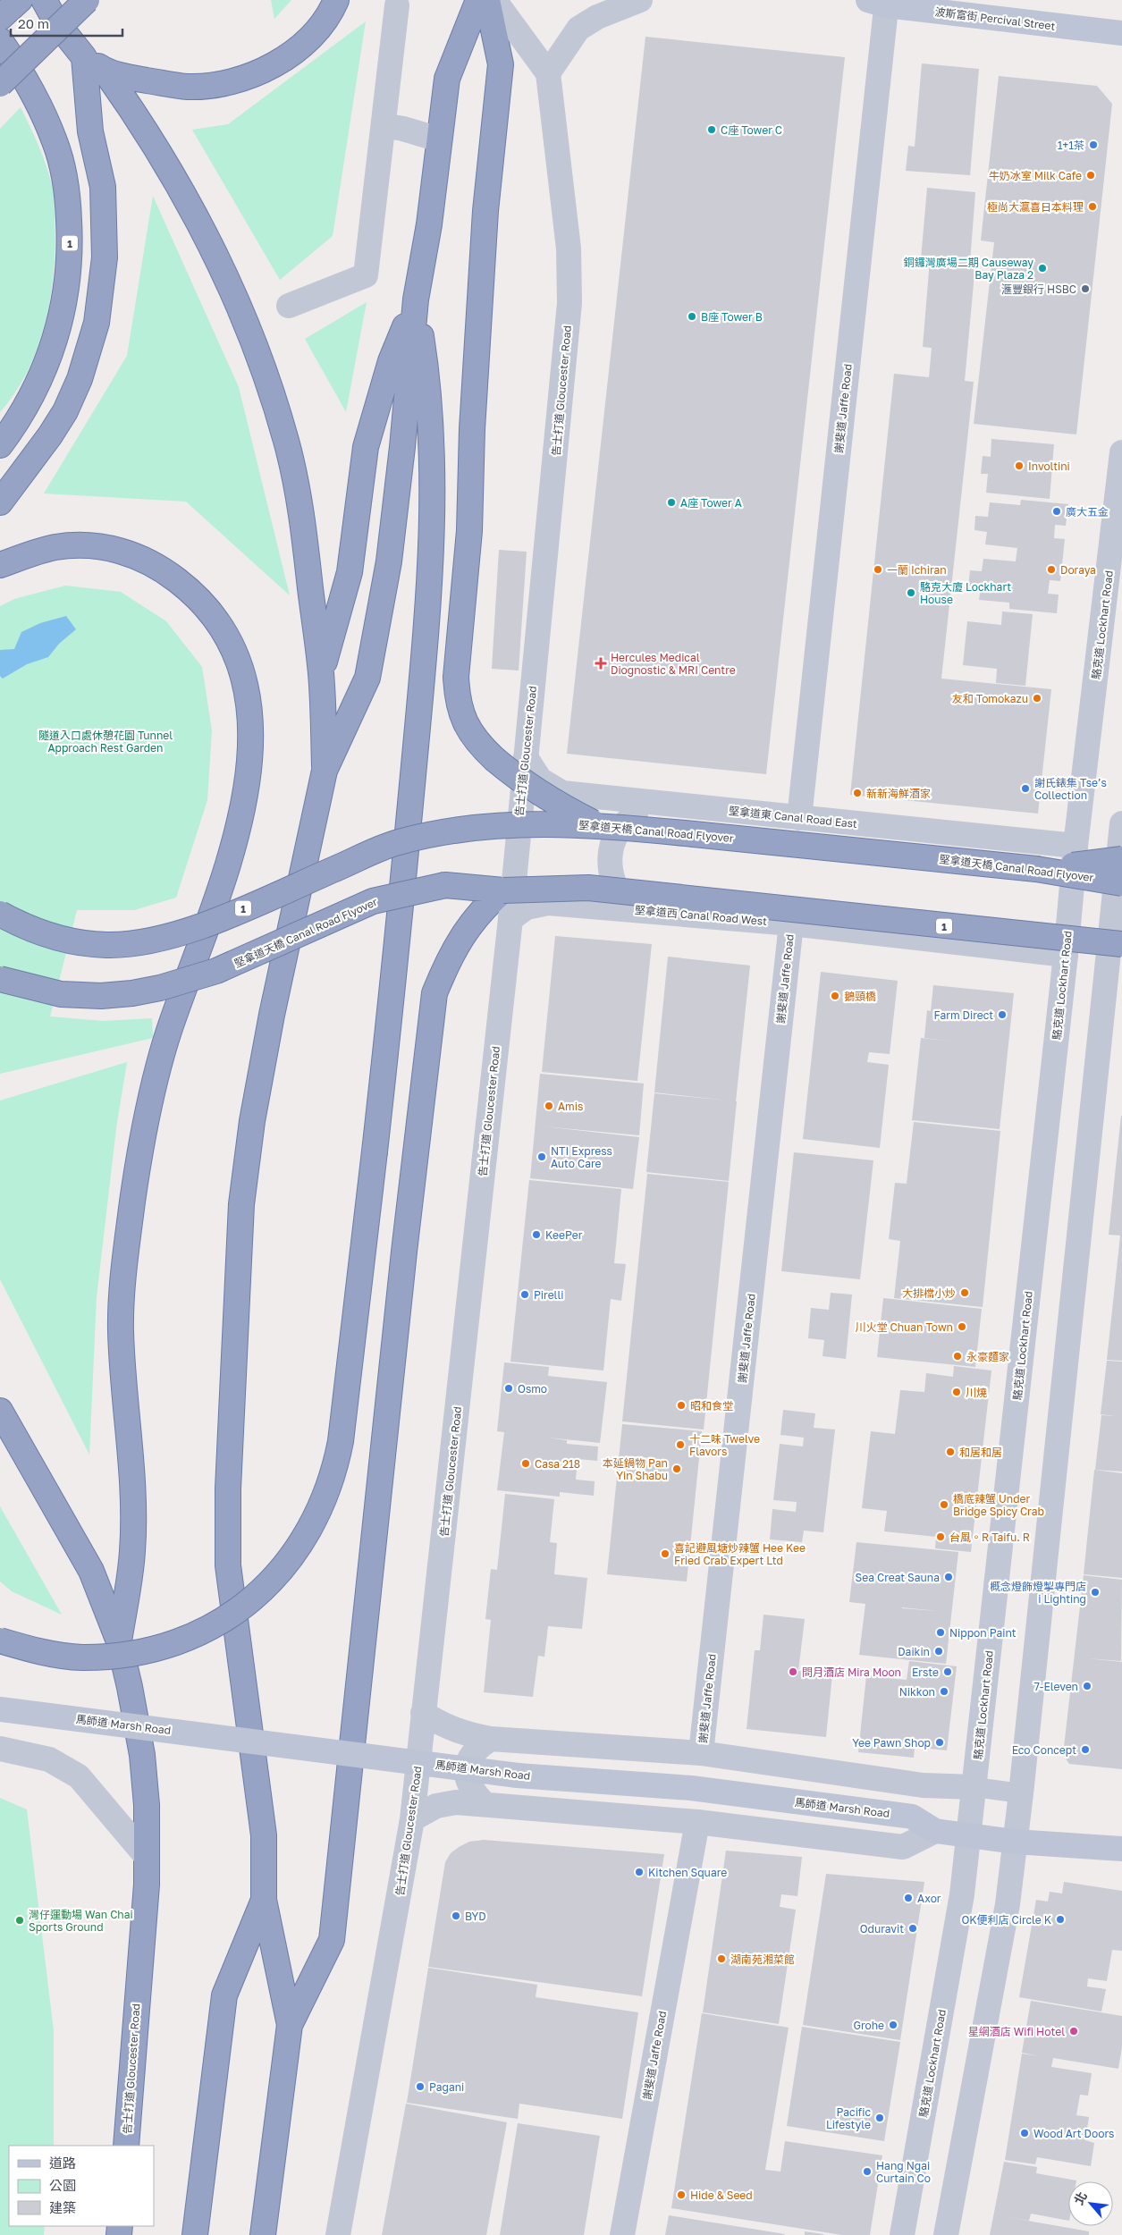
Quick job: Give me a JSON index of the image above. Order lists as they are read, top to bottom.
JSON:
{
  "streets": {
    "highway": ["1", "告士打道 Gloucester Road", "堅拿道天橋 Canal Road Flyover"],
    "main road": ["波斯富街 Percival Street", "馬師道 Marsh Road"],
    "street": [
      "謝斐道 Jaffe Road",
      "駱克道 Lockhart Road",
      "堅拿道東 Canal Road East",
      "堅拿道西 Canal Road West"
    ]
  },
  "crossings": [
    ["波斯富街 Percival Street", "謝斐道 Jaffe Road"],
    ["告士打道 Gloucester Road", "堅拿道東 Canal Road East"],
    ["告士打道 Gloucester Road", "堅拿道西 Canal Road West"],
    ["謝斐道 Jaffe Road", "堅拿道東 Canal Road East"],
    ["謝斐道 Jaffe Road", "堅拿道西 Canal Road West"],
    ["駱克道 Lockhart Road", "堅拿道東 Canal Road East"],
    ["駱克道 Lockhart Road", "堅拿道西 Canal Road West"],
    ["駱克道 Lockhart Road", "馬師道 Marsh Road"],
    ["堅拿道東 Canal Road East", "堅拿道西 Canal Road West"]
  ],
  "parks": ["隧道入口處休憩花園 Tunnel Approach Rest Garden"],
  "places": {
    "other": [
      "C座 Tower C",
      "1+1茶",
      "牛奶冰室 Milk Cafe",
      "極尚大瀛喜日本料理",
      "銅鑼灣廣場二期 Causeway Bay Plaza 2",
      "滙豐銀行 HSBC",
      "B座 Tower B",
      "Involtini",
      "A座 Tower A",
      "廣大五金",
      "一蘭 Ichiran",
      "Doraya",
      "駱克大廈 Lockhart House",
      "友和 Tomokazu",
      "謝氏錶集 Tse’s Collection",
      "新新海鮮酒家",
      "鵝頸橋",
      "Farm Direct",
      "Amis",
      "NTI Express Auto Care",
      "KeePer",
      "大排檔小炒",
      "Pirelli",
      "川火堂 Chuan Town",
      "永豪麵家",
      "Osmo",
      "川燒",
      "昭和食堂",
      "十二味 Twelve Flavors",
      "和居和居",
      "Casa 218",
      "本延鍋物 Pan Yin Shabu",
      "橋底辣蟹 Under Bridge Spicy Crab",
      "台風。R Taifu. R",
      "喜記避風塘炒辣蟹 Hee Kee Fried Crab Expert Ltd",
      "Sea Creat Sauna",
      "概念燈飾燈掣專門店 i Lighting",
      "Nippon Paint",
      "Daikin",
      "問月酒店 Mira Moon",
      "Erste",
      "7-Eleven",
      "Nikkon",
      "Yee Pawn Shop",
      "Eco Concept",
      "Kitchen Square",
      "Axor",
      "BYD",
      "OK便利店 Circle K",
      "灣仔運動場 Wan Chai Sports Ground",
      "Oduravit",
      "湖南苑湘菜館",
      "Grohe",
      "星網酒店 Wifi Hotel",
      "Pagani",
      "Pacific Lifestyle",
      "Wood Art Doors",
      "Hang Ngai Curtain Co",
      "Hide & Seed"
    ],
    "health": ["Hercules Medical Diognostic & MRI Centre"]
  },
  "legend": ["道路", "公園", "建築"],
  "scale_bar": "20 m",
  "north": "top left"
}
